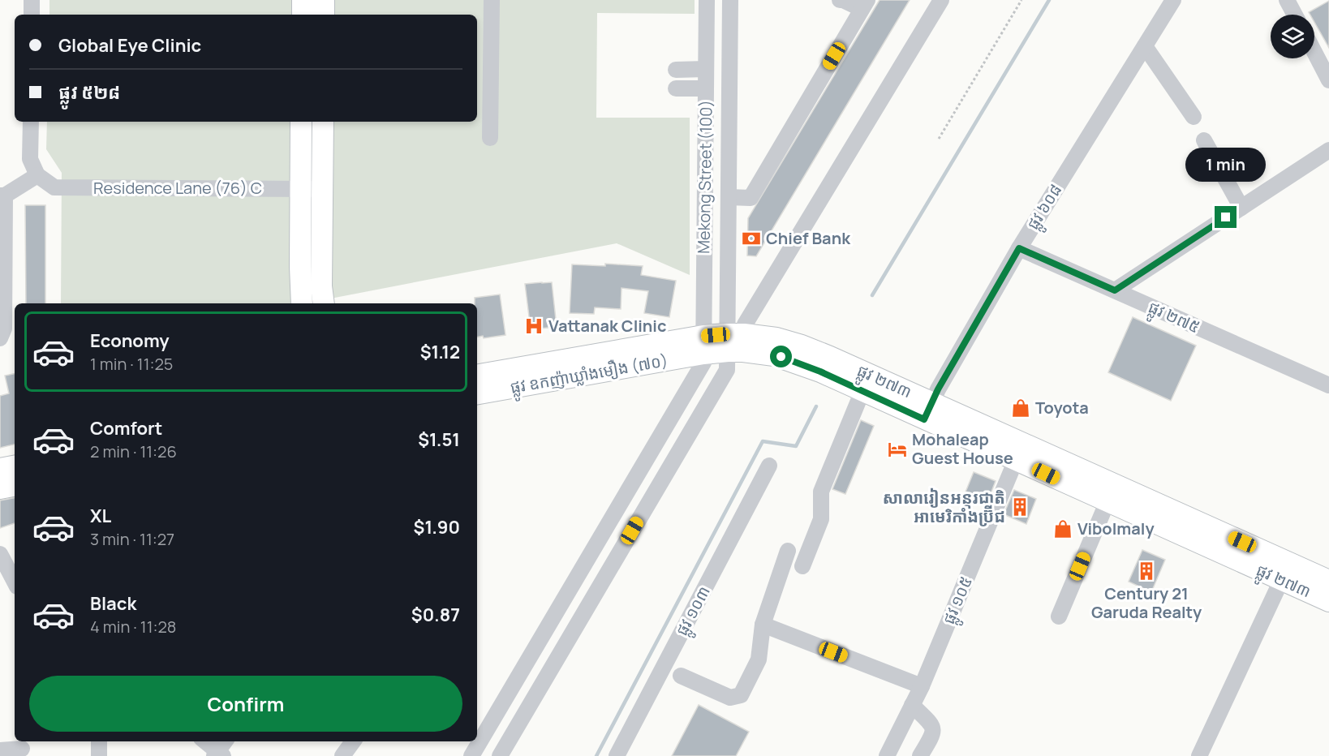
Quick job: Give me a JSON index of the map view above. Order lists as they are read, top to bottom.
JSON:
{
  "streets": {
    "main road": ["ផ្លូវ ឧកញ៉ាឃ្លាំងមឿង (៧០)", "ផ្លូវ ២៧៣"],
    "street": [
      "Mekong Street (100)",
      "Residence Lane (76) C",
      "ផ្លូវ ៦០៨",
      "ផ្លូវ ២៧៥",
      "ផ្លូវ ១០៥",
      "ផ្លូវ ១០៣"
    ]
  },
  "crossings": [
    ["Mekong Street (100)", "ផ្លូវ ឧកញ៉ាឃ្លាំងមឿង (៧០)"],
    ["Mekong Street (100)", "ផ្លូវ ២៧៣"],
    ["ផ្លូវ ៦០៨", "ផ្លូវ ២៧៥"],
    ["ផ្លូវ ៦០៨", "ផ្លូវ ២៧៣"],
    ["ផ្លូវ ២៧៣", "ផ្លូវ ១០៥"]
  ],
  "places": {
    "bank": ["Chief Bank"],
    "hospital": ["Vattanak Clinic"],
    "shop": ["Toyota", "Vibolmaly"],
    "hotel": ["Mohaleap Guest House"],
    "building": ["សាលារៀនអន្តរជាតិ អាមេរិកាំងប្រ៊ីជ", "Century 21 Garuda Realty"]
  },
  "page": {
    "banner": ["Global Eye Clinic", "ផ្លូវ ៥២៨"],
    "bubble": "1 min",
    "list": [
      {
        "name": "Economy",
        "note": "1 min · 11:25",
        "value": "$1.12"
      },
      {
        "name": "Comfort",
        "note": "2 min · 11:26",
        "value": "$1.51"
      },
      {
        "name": "XL",
        "note": "3 min · 11:27",
        "value": "$1.90"
      },
      {
        "name": "Black",
        "note": "4 min · 11:28",
        "value": "$0.87"
      }
    ],
    "buttons": "Confirm"
  }
}
